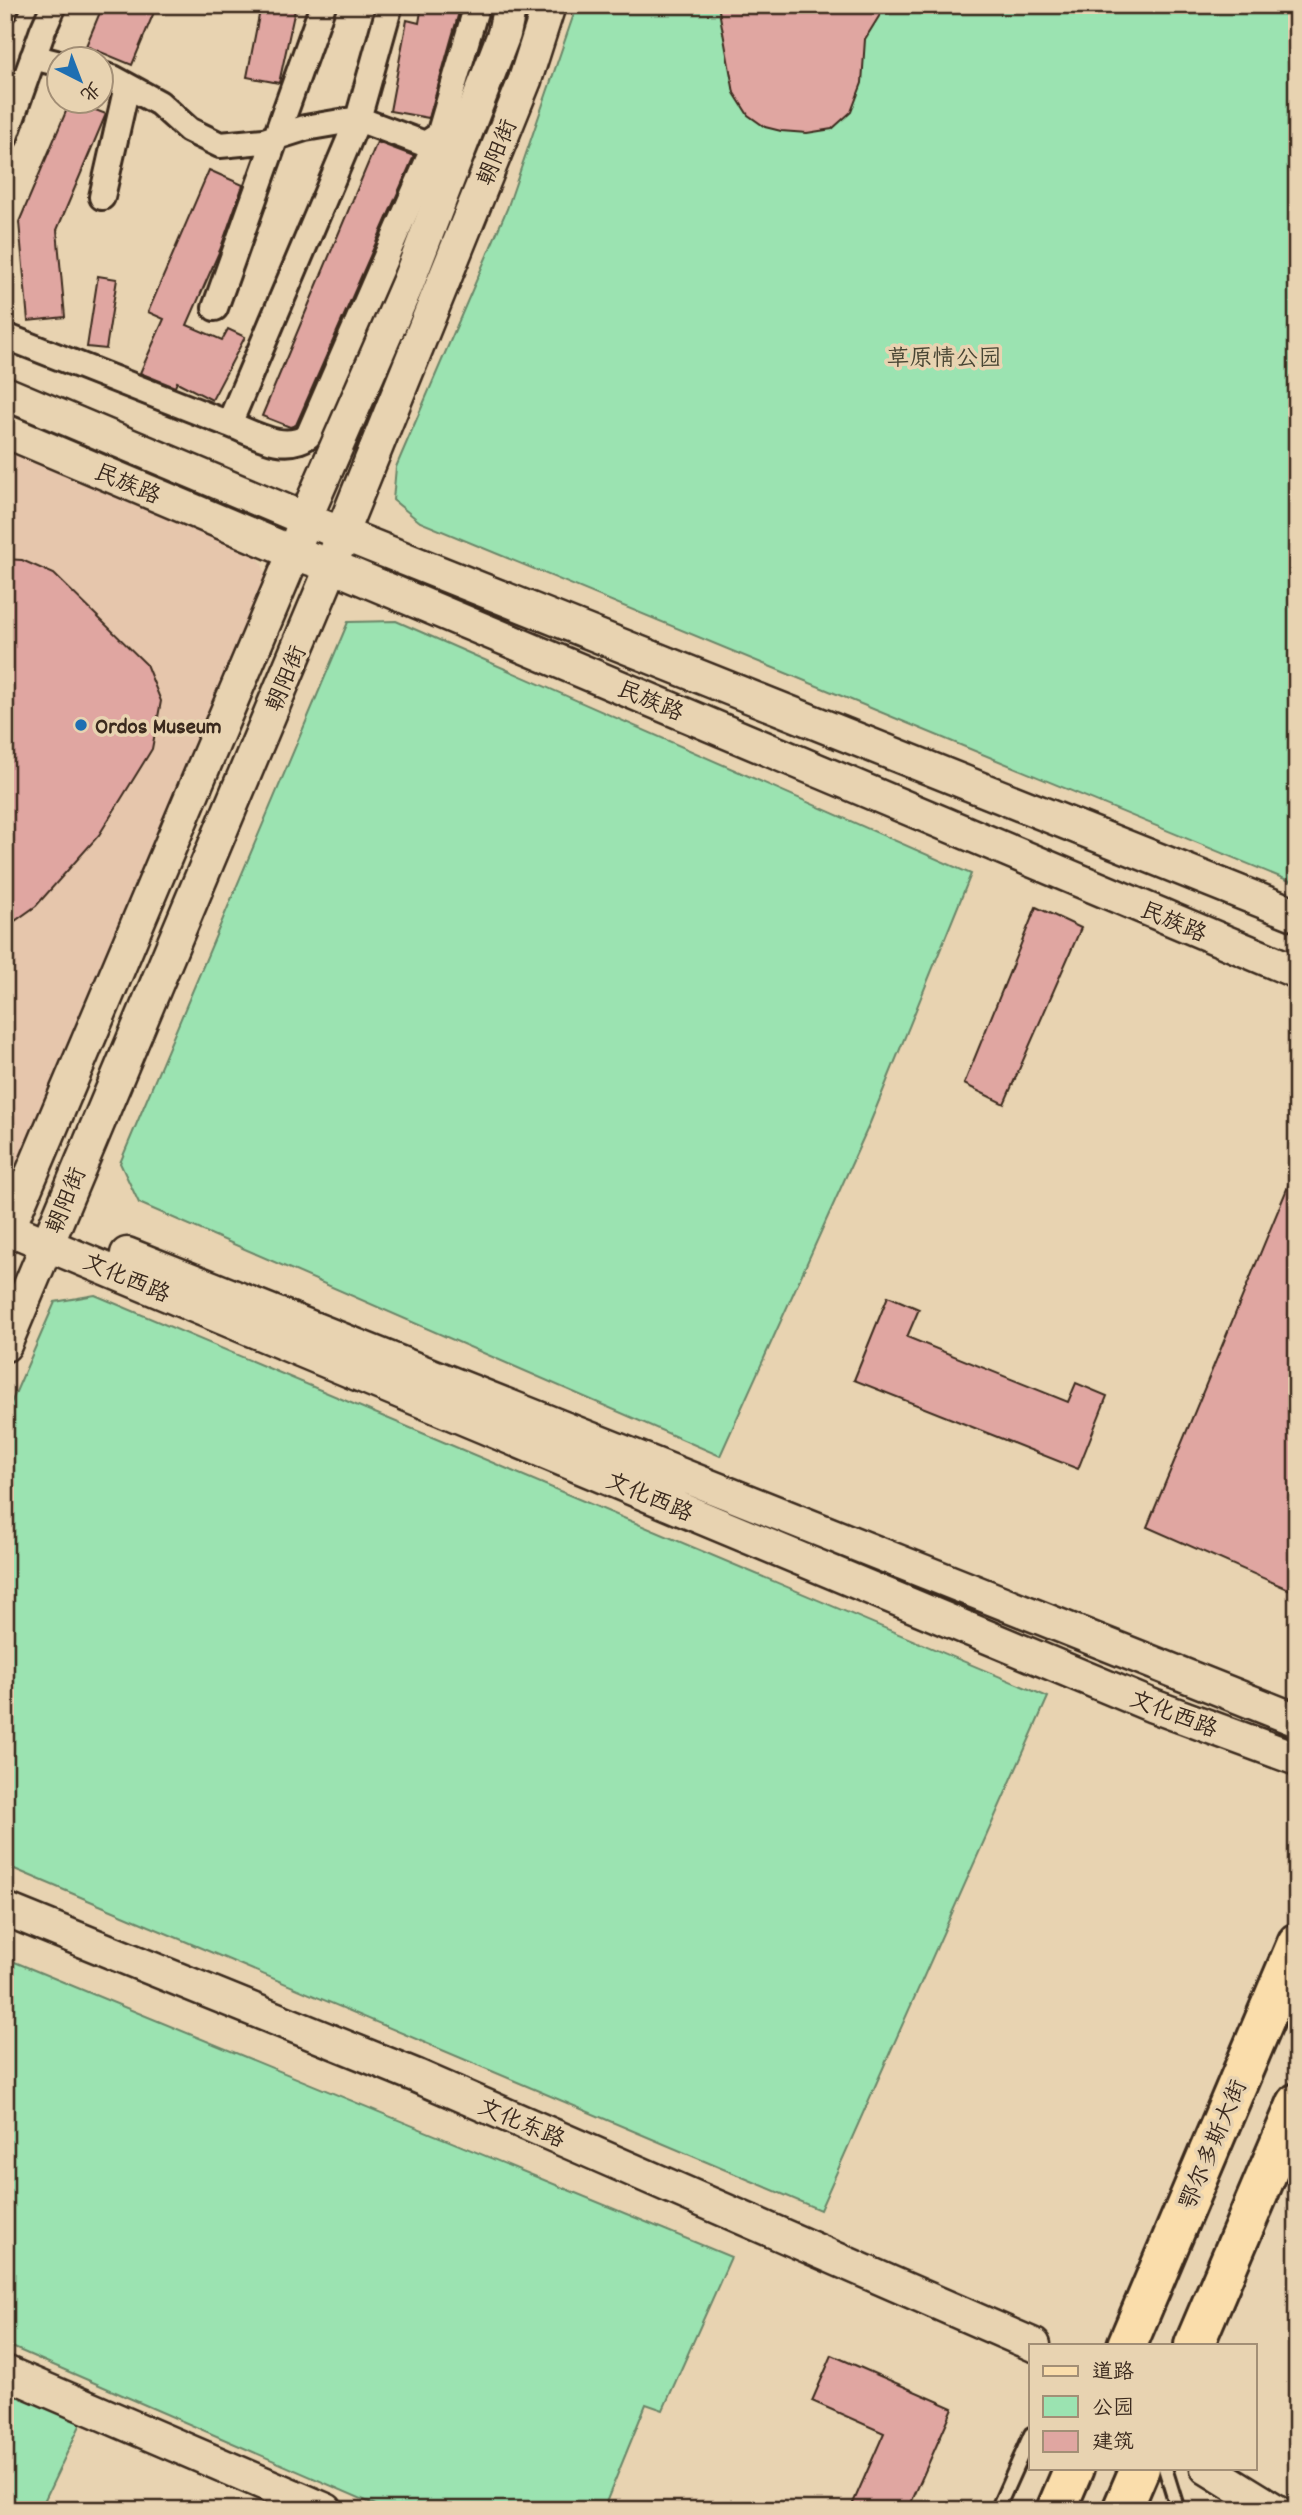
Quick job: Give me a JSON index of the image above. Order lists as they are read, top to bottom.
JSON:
{
  "streets": {
    "main road": ["鄂尔多斯大街"],
    "street": [
      "朝阳街",
      "民族路",
      "文化西路",
      "文化东路"
    ]
  },
  "crossings": [
    ["朝阳街", "民族路"],
    ["朝阳街", "文化西路"]
  ],
  "parks": ["草原情公园"],
  "places": ["Ordos Museum"],
  "legend": ["道路", "公园", "建筑"],
  "north": "bottom right"
}
